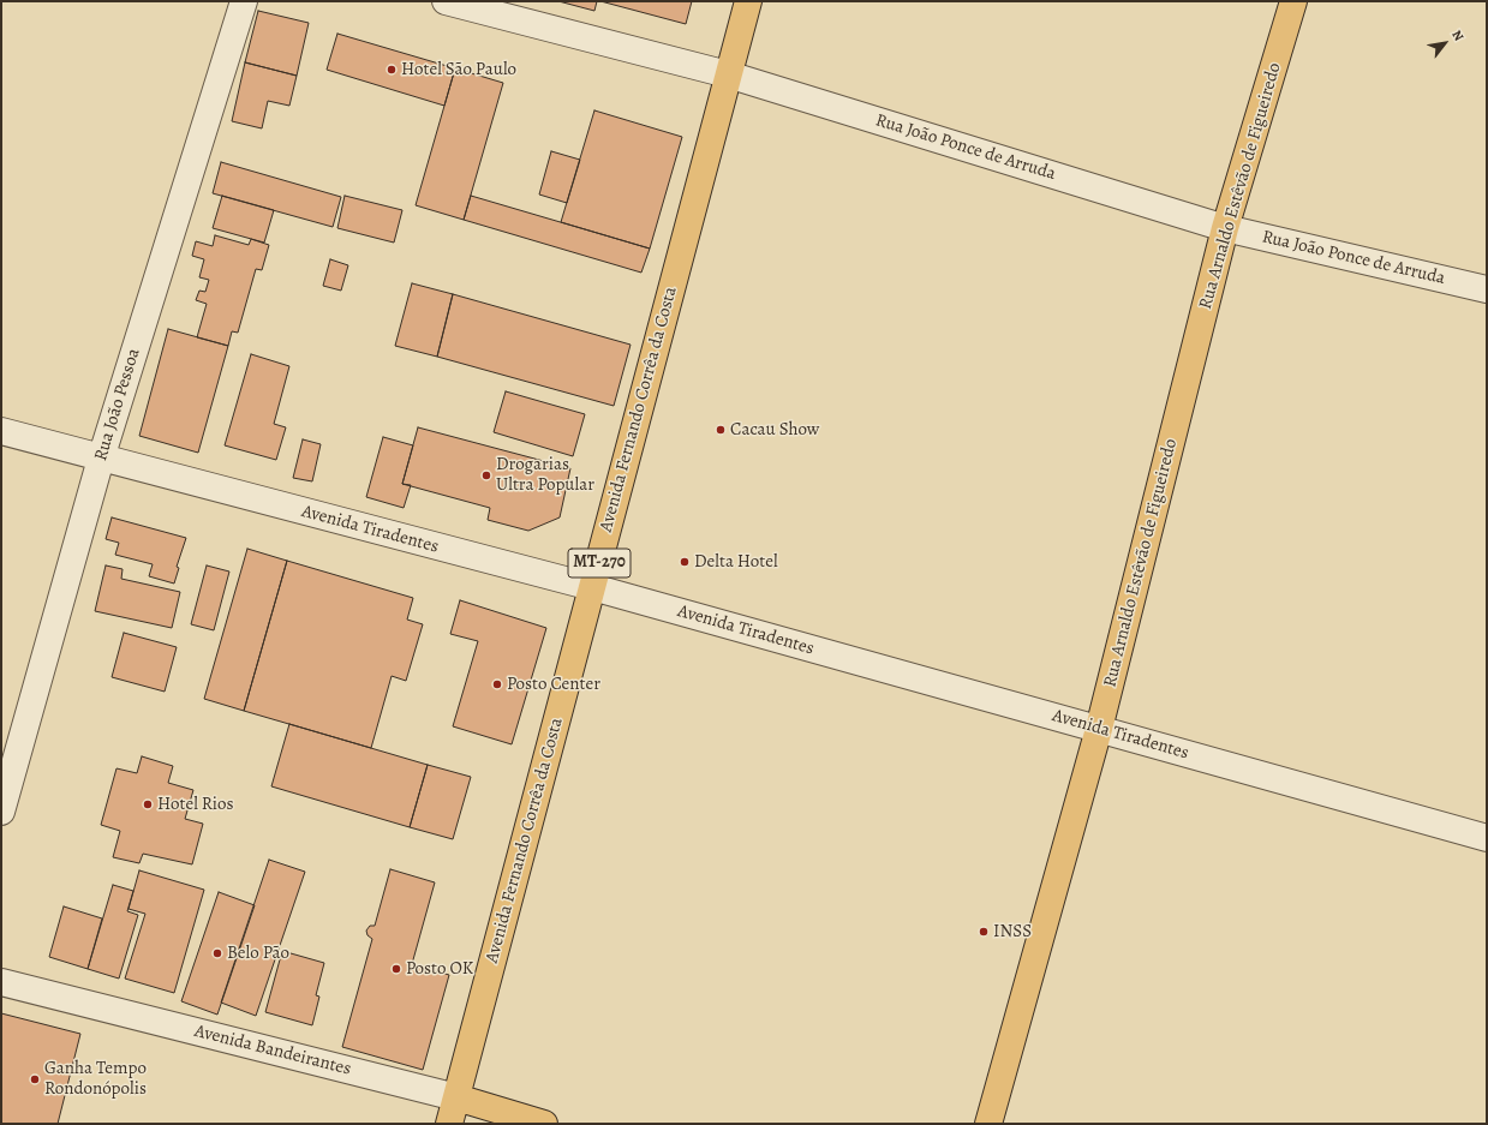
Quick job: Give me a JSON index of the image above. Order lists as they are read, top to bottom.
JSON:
{
  "streets": {
    "main road": [
      "Rua Arnaldo Estêvão de Figueiredo",
      "Avenida Fernando Corrêa da Costa",
      "MT-270",
      "Avenida Bandeirantes"
    ],
    "street": ["Rua João Ponce de Arruda", "Rua João Pessoa", "Avenida Tiradentes"]
  },
  "crossings": [
    ["Rua João Ponce de Arruda", "Rua Arnaldo Estêvão de Figueiredo"],
    ["Rua João Ponce de Arruda", "Avenida Fernando Corrêa da Costa"],
    ["Rua Arnaldo Estêvão de Figueiredo", "Avenida Tiradentes"],
    ["Rua João Pessoa", "Avenida Tiradentes"],
    ["Avenida Fernando Corrêa da Costa", "Avenida Tiradentes"],
    ["Avenida Fernando Corrêa da Costa", "Avenida Bandeirantes"]
  ],
  "places": [
    "Hotel São Paulo",
    "Cacau Show",
    "Drogarias Ultra Popular",
    "Delta Hotel",
    "Posto Center",
    "Hotel Rios",
    "INSS",
    "Belo Pão",
    "Posto OK",
    "Ganha Tempo Rondonópolis"
  ],
  "north": "top right"
}
